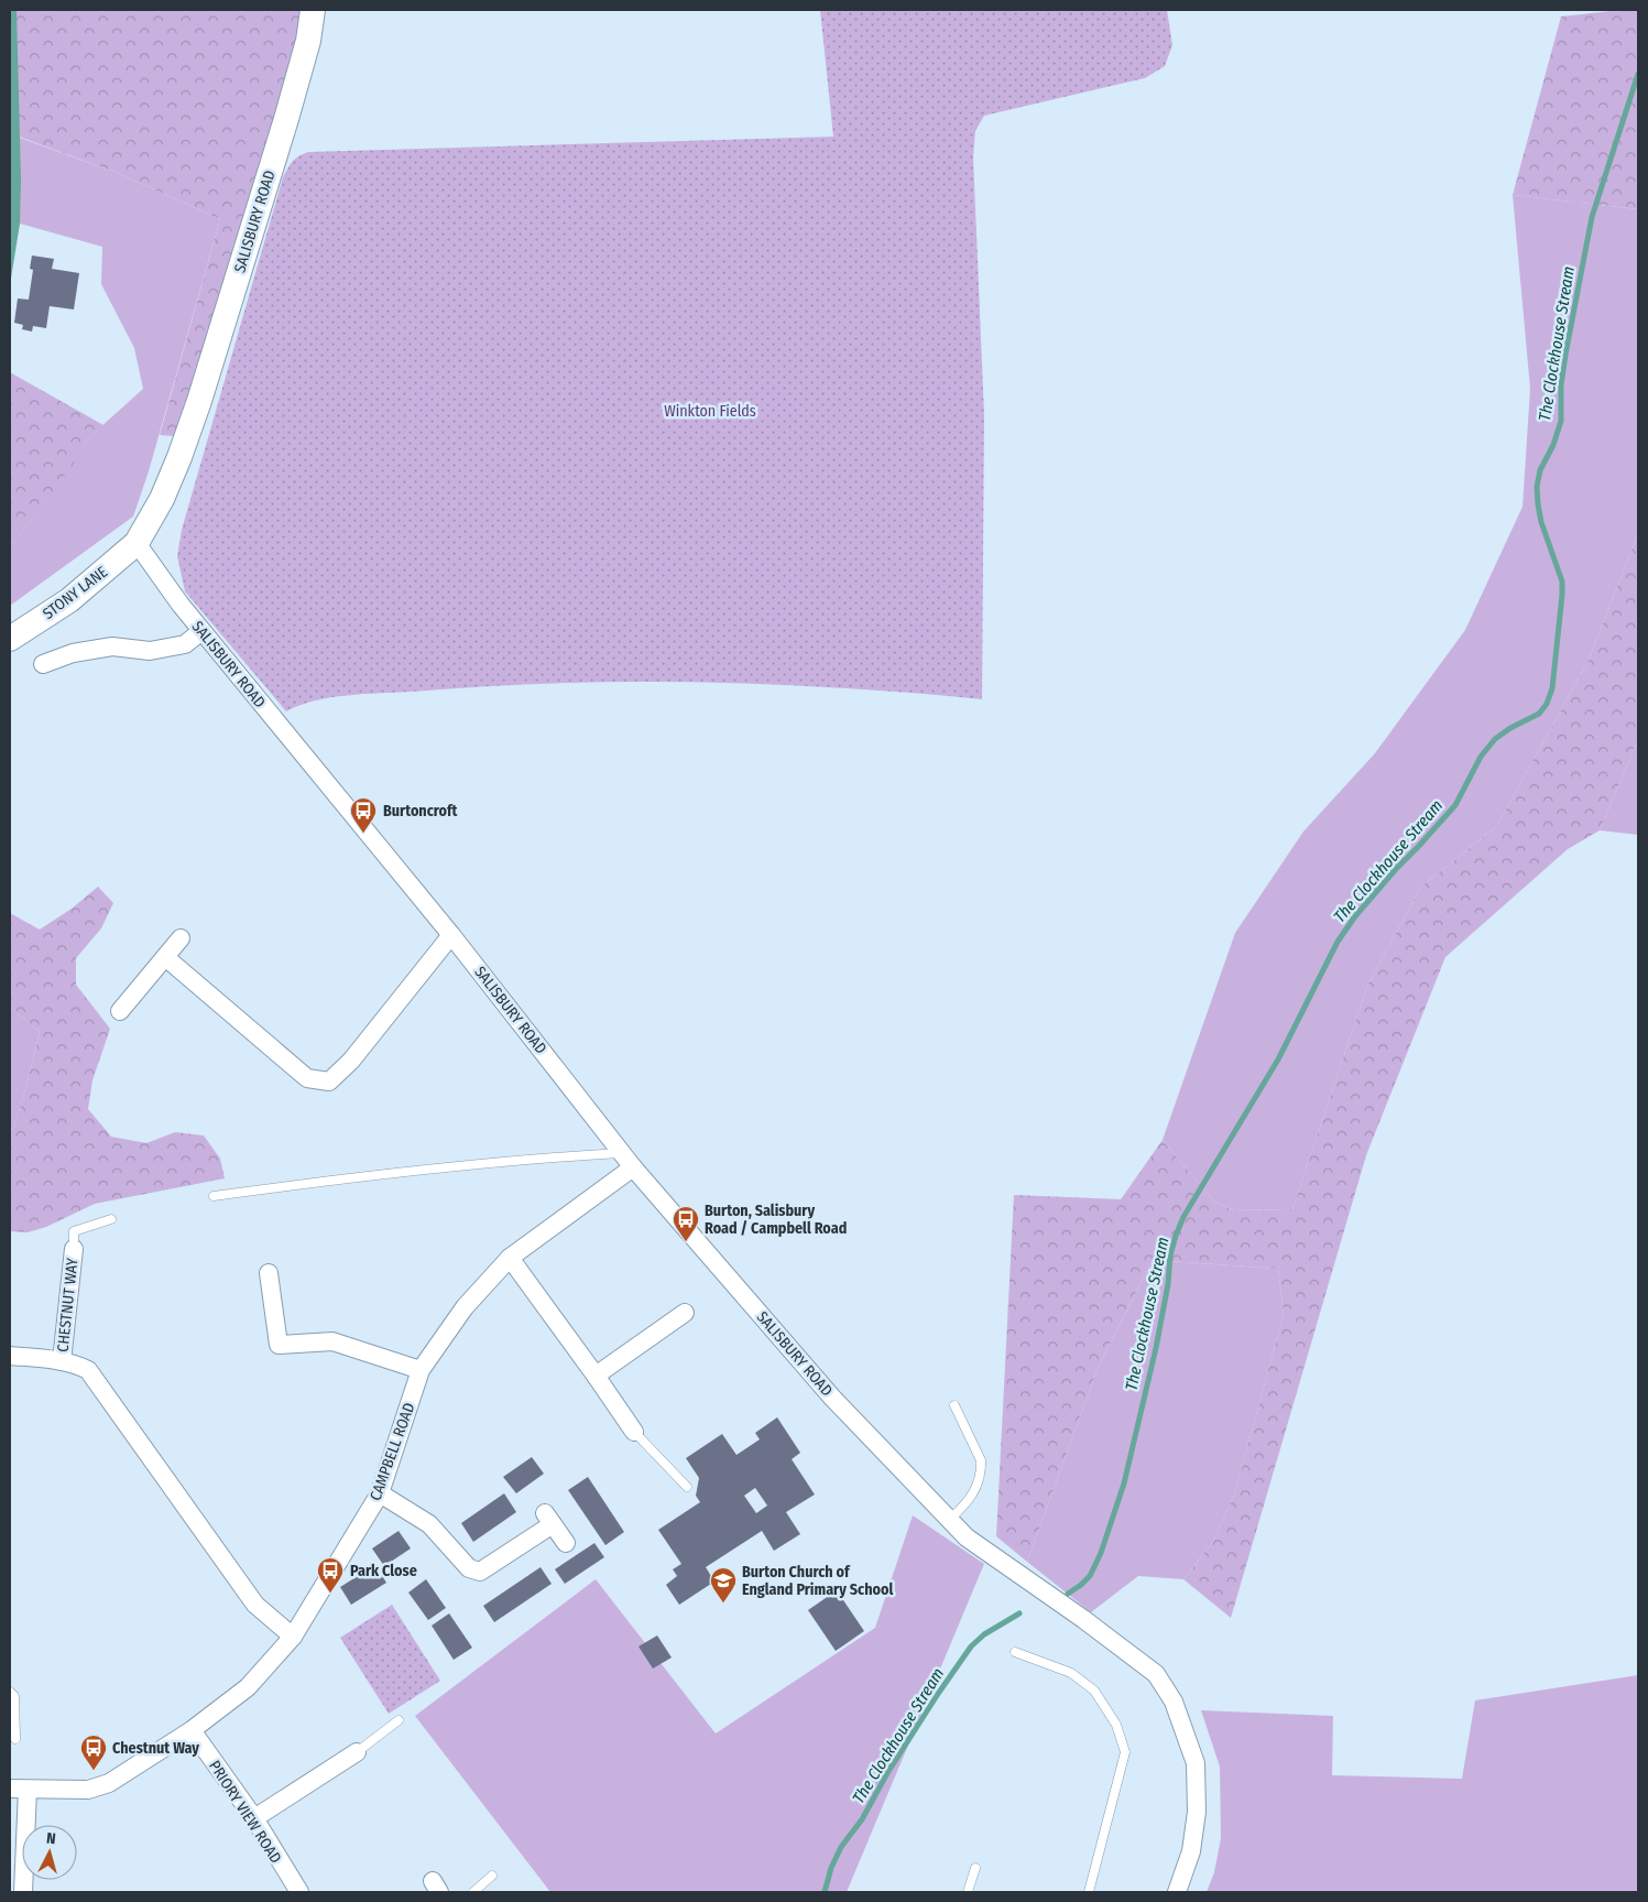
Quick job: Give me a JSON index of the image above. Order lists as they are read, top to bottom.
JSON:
{
  "streets": {
    "main road": ["SALISBURY ROAD", "STONY LANE"],
    "street": ["CHESTNUT WAY", "CAMPBELL ROAD", "PRIORY VIEW ROAD"]
  },
  "crossings": [
    ["SALISBURY ROAD", "STONY LANE"],
    ["SALISBURY ROAD", "CAMPBELL ROAD"],
    ["CHESTNUT WAY", "CAMPBELL ROAD"],
    ["CAMPBELL ROAD", "PRIORY VIEW ROAD"]
  ],
  "water": ["The Clockhouse Stream"],
  "parks": ["Winkton Fields"],
  "places": {
    "bus stop": [
      "Burtoncroft",
      "Burton, Salisbury Road / Campbell Road",
      "Park Close",
      "Chestnut Way"
    ],
    "school or university": ["Burton Church of England Primary School"]
  },
  "north": "top"
}
